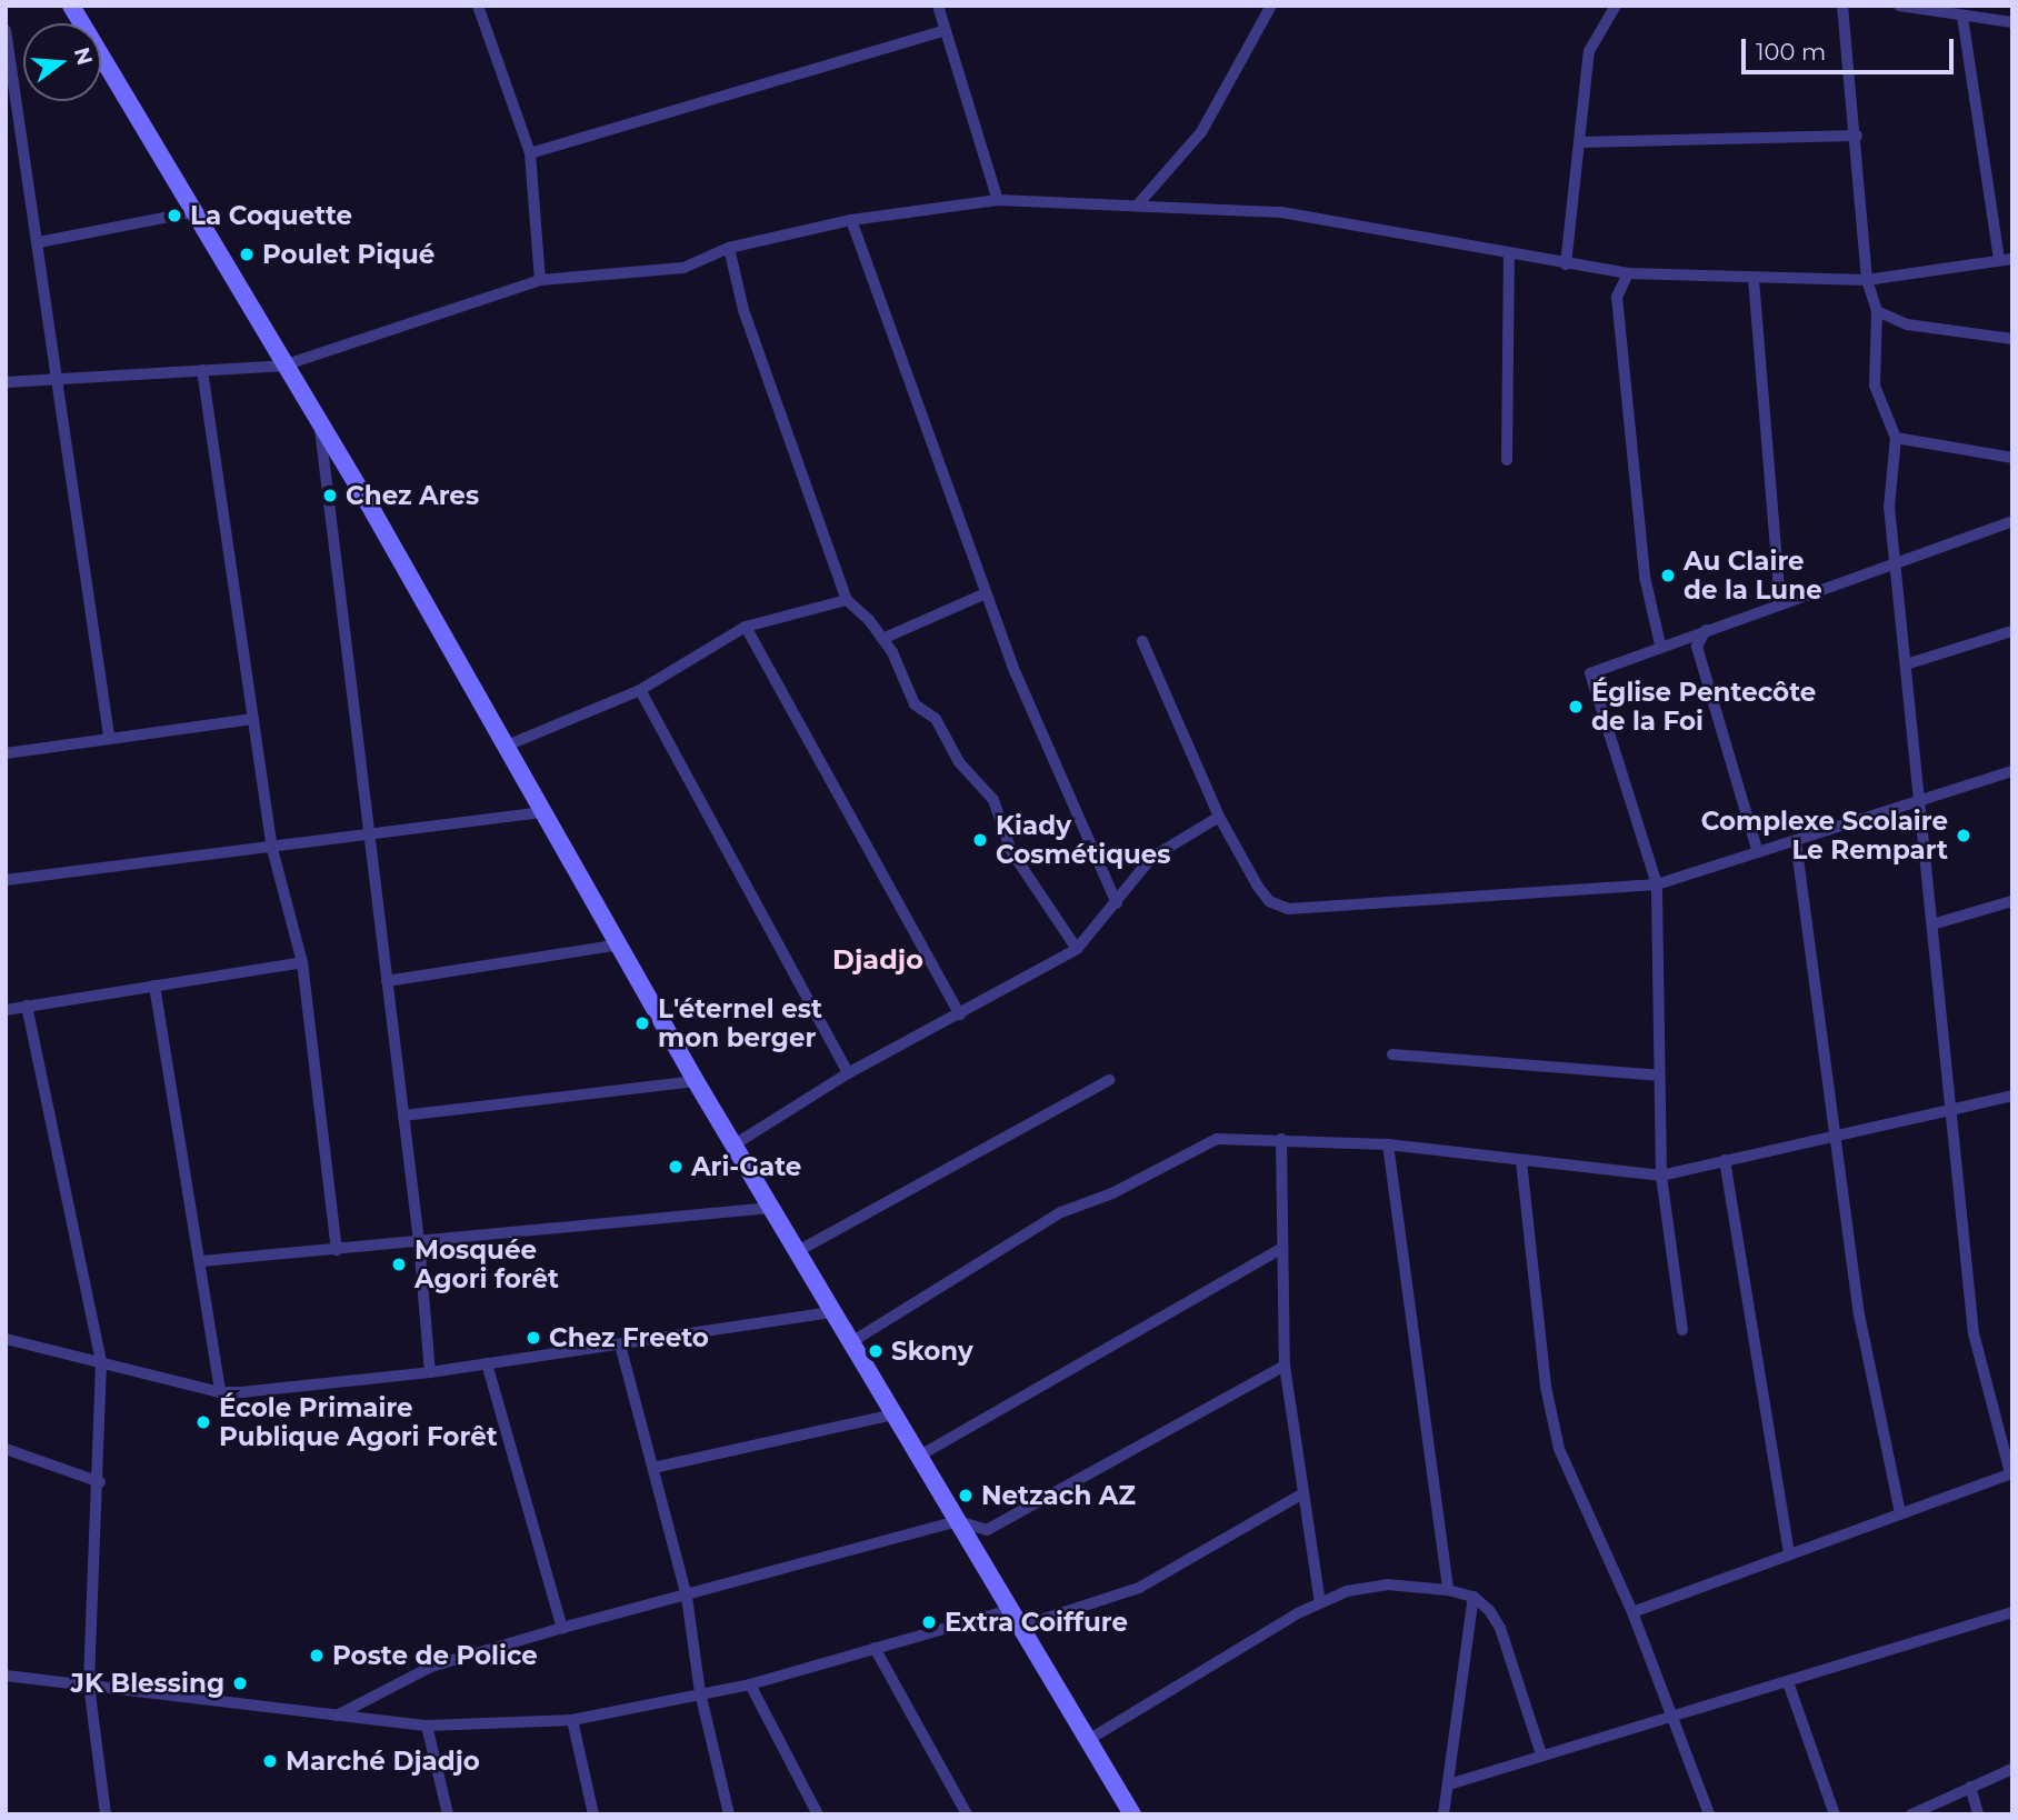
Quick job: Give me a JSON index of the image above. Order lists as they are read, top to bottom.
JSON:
{
  "districts": ["Djadjo"],
  "places": [
    "La Coquette",
    "Poulet Piqué",
    "Chez Ares",
    "Au Claire de la Lune",
    "Église Pentecôte de la Foi",
    "Complexe Scolaire Le Rempart",
    "Kiady Cosmétiques",
    "L'éternel est mon berger",
    "Ari-Gate",
    "Mosquée Agori forêt",
    "Chez Freeto",
    "Skony",
    "École Primaire Publique Agori Forêt",
    "Netzach AZ",
    "Extra Coiffure",
    "Poste de Police",
    "JK Blessing",
    "Marché Djadjo"
  ],
  "scale_bar": "100 m",
  "north": "right"
}
